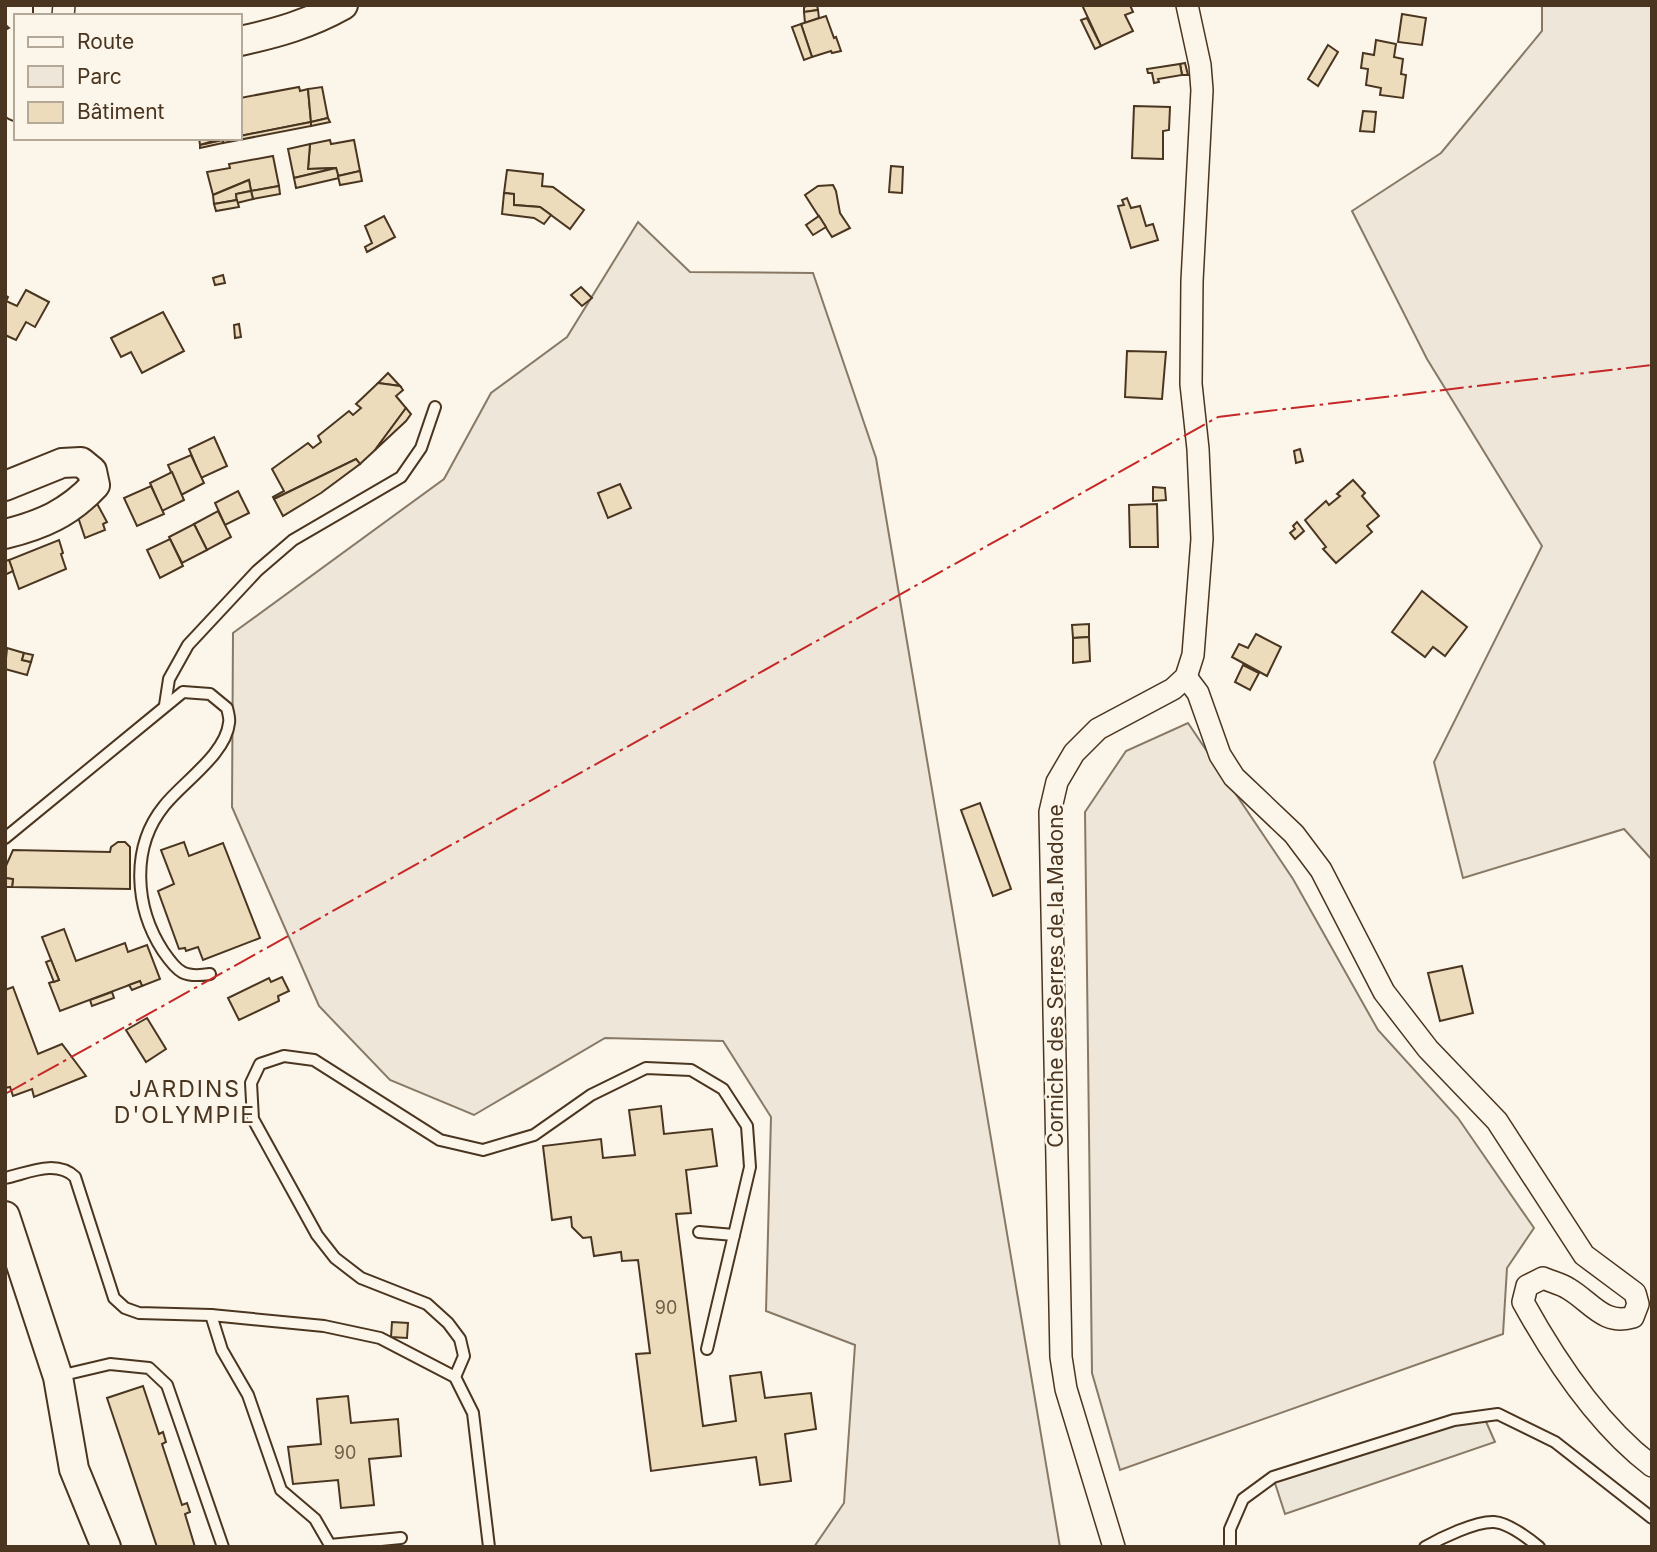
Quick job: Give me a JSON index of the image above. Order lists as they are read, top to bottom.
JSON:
{
  "streets": {
    "street": ["Corniche des Serres de la Madone"]
  },
  "districts": ["JARDINS D'OLYMPIE"],
  "house_numbers": ["90", "90"],
  "legend": ["Route", "Parc", "Bâtiment"]
}
